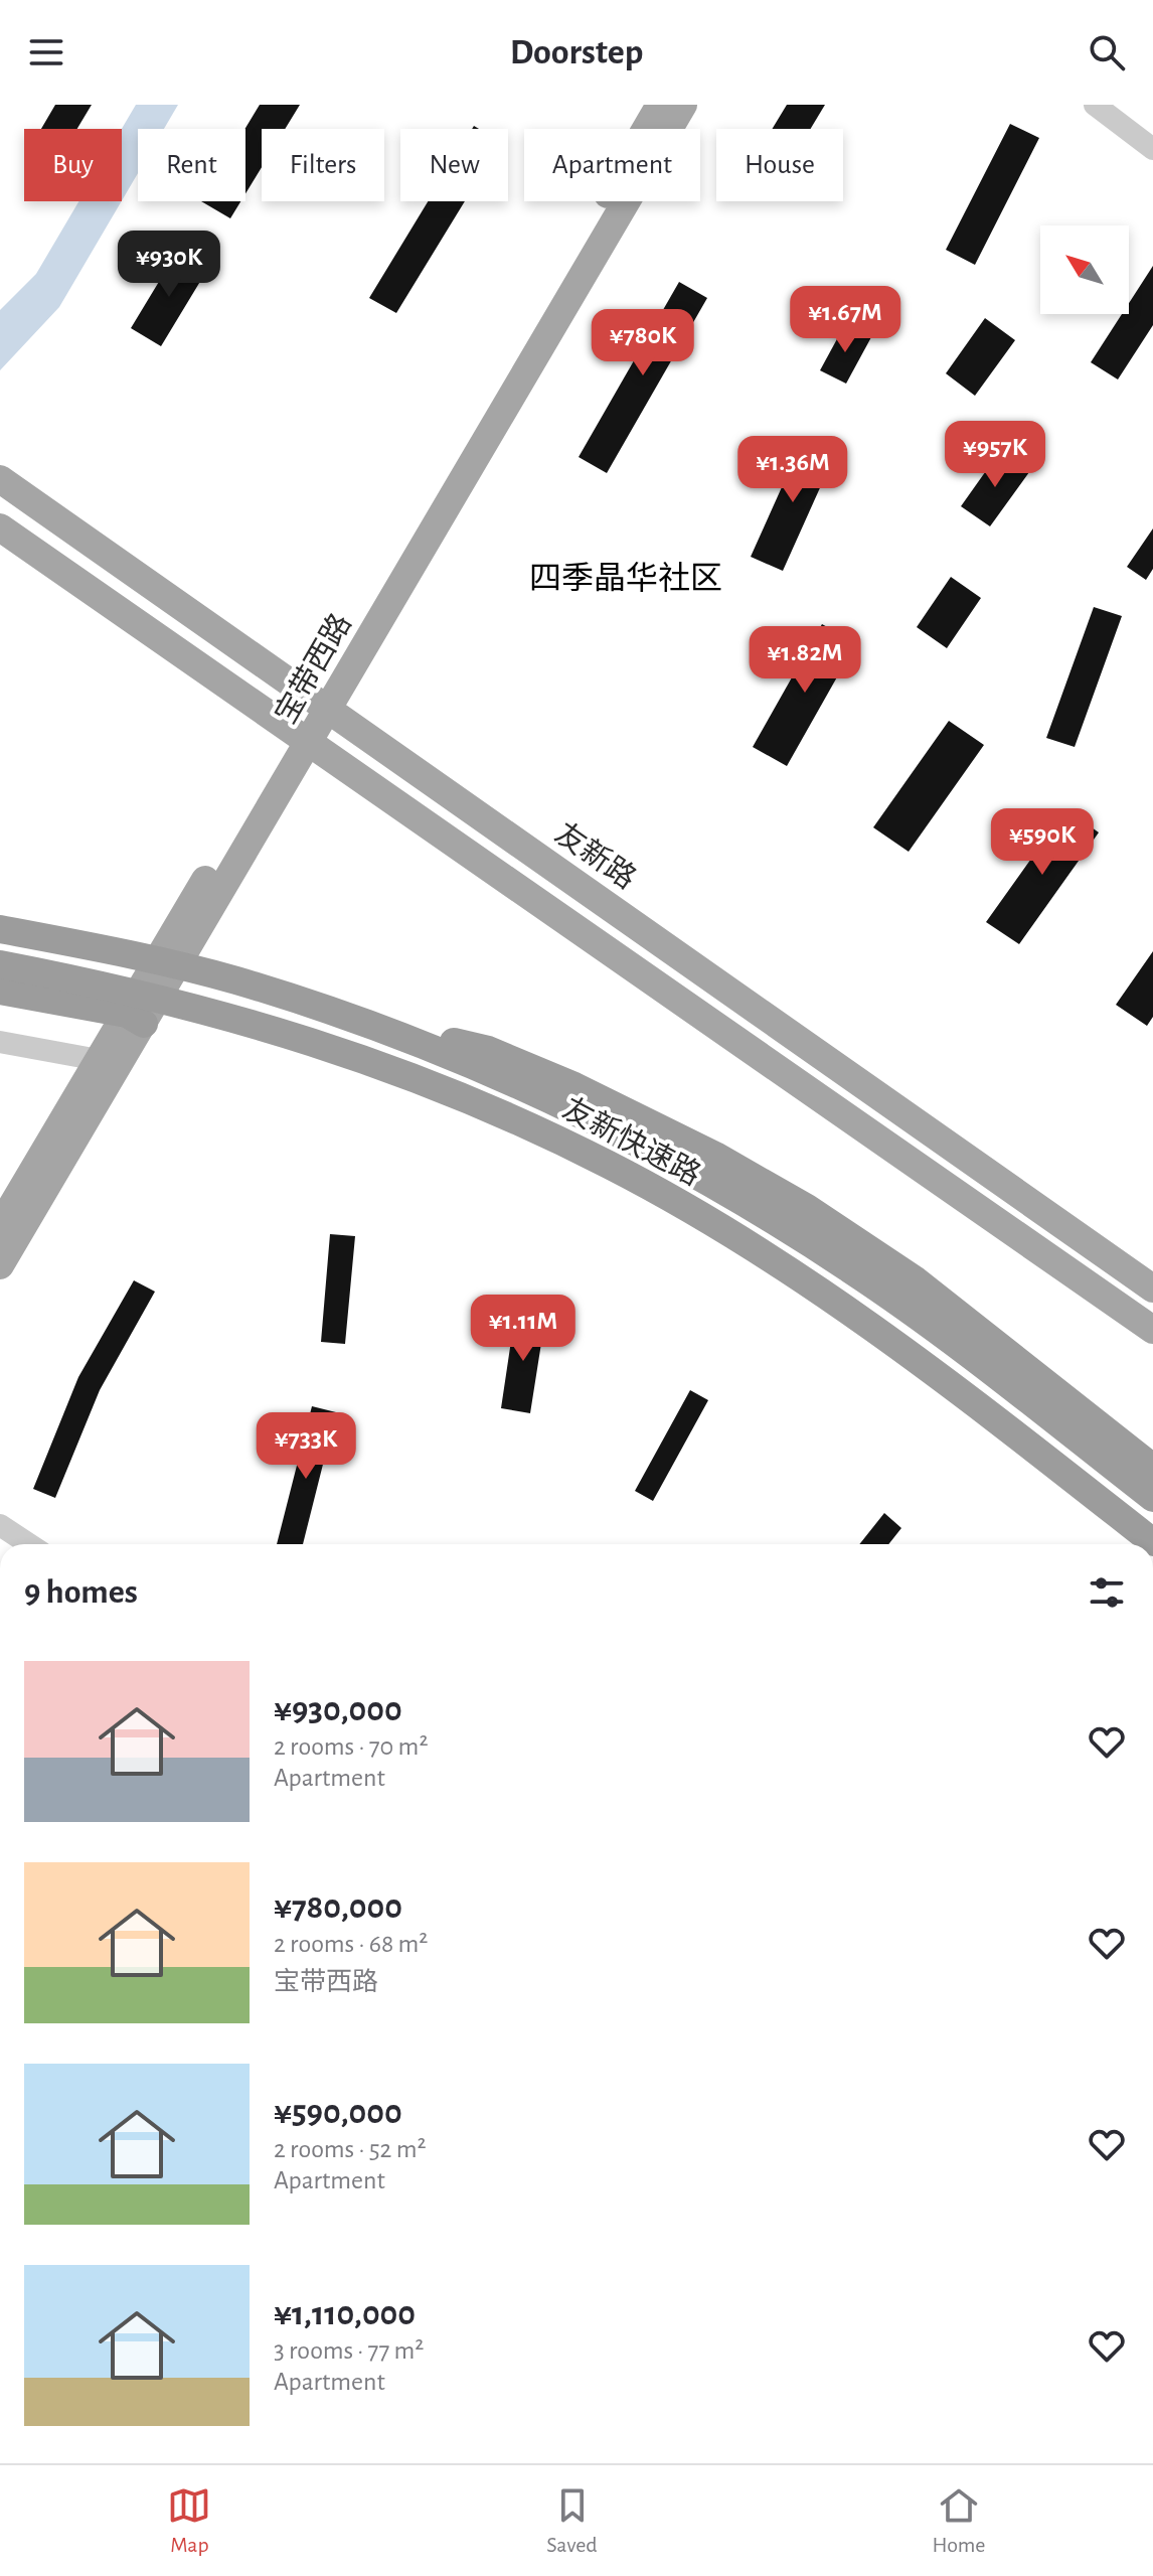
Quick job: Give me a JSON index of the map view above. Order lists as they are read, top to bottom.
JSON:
{
  "streets": {
    "highway": ["友新快速路"],
    "main road": ["宝带西路", "友新路"]
  },
  "crossings": [
    ["宝带西路", "友新路"]
  ],
  "districts": ["四季晶华社区"],
  "north": "top left",
  "page": {
    "header": "Doorstep",
    "chip": [
      "Buy",
      "Rent",
      "Filters",
      "New",
      "Apartment",
      "House"
    ],
    "price": [
      "¥930K",
      "¥1.67M",
      "¥780K",
      "¥957K",
      "¥1.36M",
      "¥1.82M",
      "¥590K",
      "¥1.11M",
      "¥733K"
    ],
    "heading": "9 homes",
    "list": [
      {
        "name": "¥930,000",
        "note": "2 rooms · 70 m² · Apartment"
      },
      {
        "name": "¥780,000",
        "note": "2 rooms · 68 m² · 宝带西路"
      },
      {
        "name": "¥590,000",
        "note": "2 rooms · 52 m² · Apartment"
      },
      {
        "name": "¥1,110,000",
        "note": "3 rooms · 77 m² · Apartment"
      }
    ],
    "tabs": ["Map", "Saved", "Home"]
  }
}
